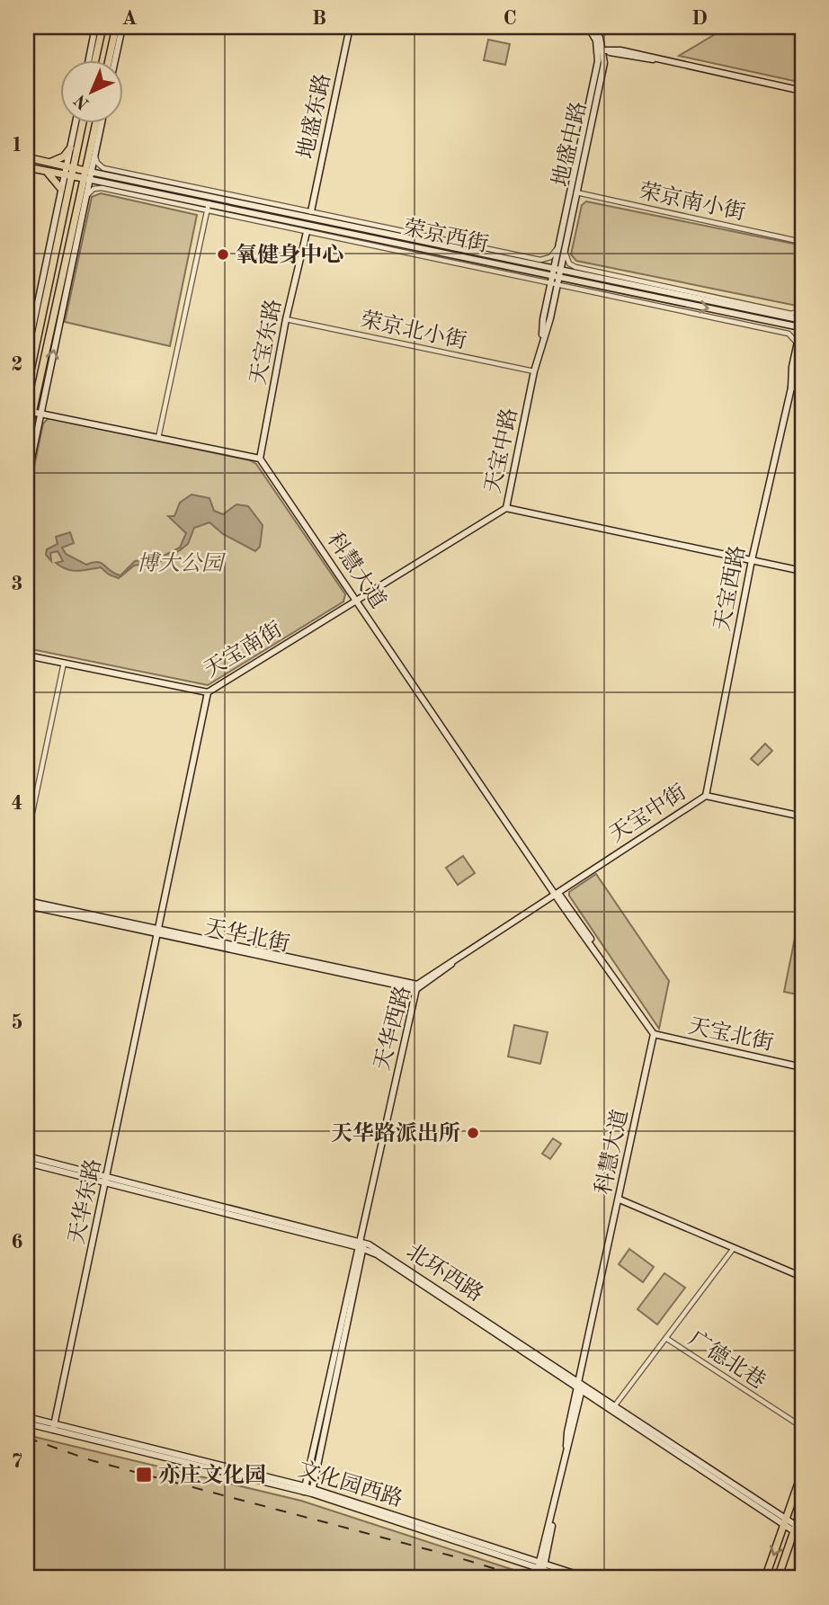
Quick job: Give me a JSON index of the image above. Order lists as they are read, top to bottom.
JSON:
{
  "streets": {
    "street": [
      "地盛东路",
      "地盛中路",
      "荣京南小街",
      "荣京西街",
      "荣京北小街",
      "天宝东路",
      "天宝中路",
      "科慧大道",
      "天宝西路",
      "天宝南街",
      "天宝中街",
      "天华北街",
      "天华西路",
      "天宝北街",
      "天华东路",
      "北环西路",
      "广德北巷",
      "文化园西路"
    ]
  },
  "crossings": [
    ["地盛中路", "荣京南小街"],
    ["地盛中路", "荣京西街"],
    ["地盛中路", "天宝中路"],
    ["荣京西街", "天宝中路"],
    ["荣京西街", "天宝西路"],
    ["荣京北小街", "天宝东路"],
    ["荣京北小街", "天宝中路"],
    ["天宝东路", "科慧大道"],
    ["天宝中路", "科慧大道"],
    ["天宝中路", "天宝南街"],
    ["科慧大道", "天宝南街"],
    ["科慧大道", "天宝中街"],
    ["科慧大道", "天华西路"],
    ["科慧大道", "天宝北街"],
    ["科慧大道", "北环西路"],
    ["科慧大道", "文化园西路"],
    ["天宝西路", "天宝中街"],
    ["天宝南街", "天华东路"],
    ["天宝中街", "天华西路"],
    ["天华北街", "天华西路"],
    ["天华北街", "天华东路"],
    ["天华西路", "北环西路"],
    ["天华西路", "文化园西路"],
    ["天华东路", "北环西路"],
    ["天华东路", "文化园西路"]
  ],
  "parks": ["博大公园"],
  "places": {
    "other": ["氧健身中心", "天华路派出所"],
    "transit": ["亦庄文化园"]
  },
  "north": "bottom left",
  "grid": {
    "columns": [
      "A",
      "B",
      "C",
      "D"
    ],
    "rows": [
      "1",
      "2",
      "3",
      "4",
      "5",
      "6",
      "7"
    ]
  }
}
